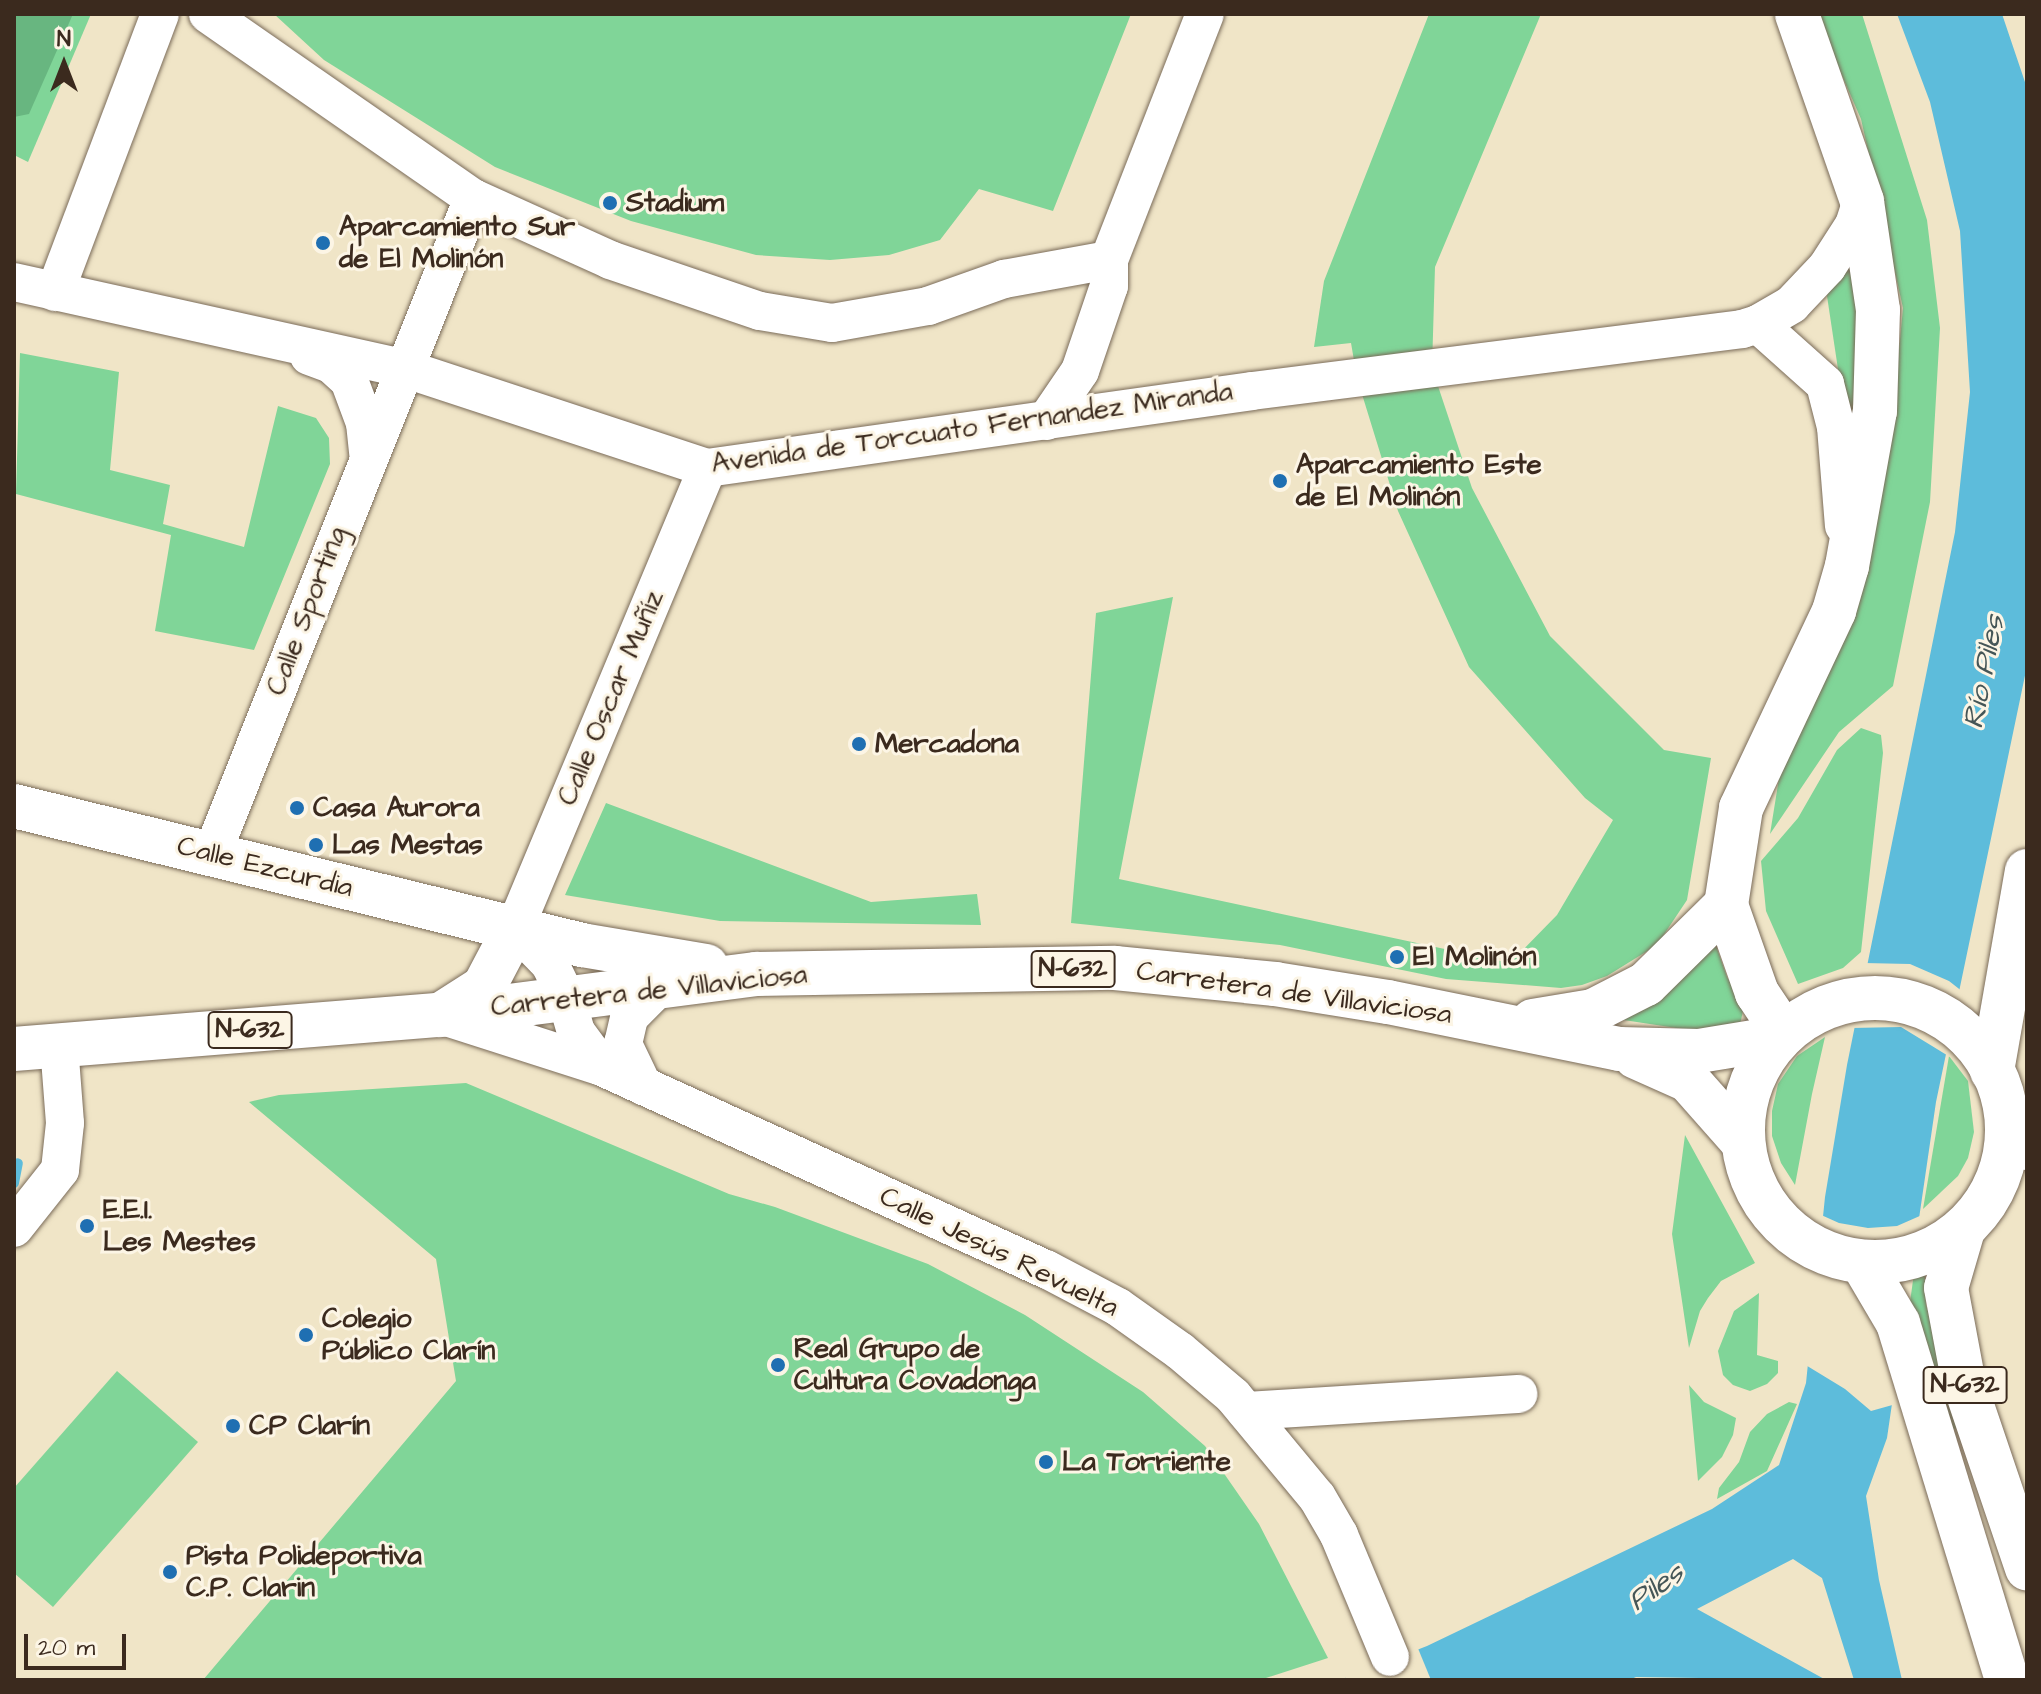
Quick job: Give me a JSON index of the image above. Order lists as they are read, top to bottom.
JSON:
{
  "streets": {
    "main road": ["Calle Ezcurdia", "N-632", "Carretera de Villaviciosa"],
    "street": [
      "Avenida de Torcuato Fernandez Miranda",
      "Calle Sporting",
      "Calle Oscar Muñíz",
      "Calle Jesús Revuelta"
    ]
  },
  "crossings": [
    ["Avenida de Torcuato Fernandez Miranda", "Calle Sporting"],
    ["Avenida de Torcuato Fernandez Miranda", "Calle Oscar Muñíz"],
    ["Calle Sporting", "Calle Ezcurdia"],
    ["Calle Oscar Muñíz", "Calle Ezcurdia"],
    ["Calle Oscar Muñíz", "Carretera de Villaviciosa"],
    ["Calle Ezcurdia", "Carretera de Villaviciosa"],
    ["N-632", "Carretera de Villaviciosa"],
    ["Carretera de Villaviciosa", "Calle Jesús Revuelta"]
  ],
  "water": ["Río Piles", "Piles"],
  "places": [
    "Stadium",
    "Aparcamiento Sur de El Molinón",
    "Aparcamiento Este de El Molinón",
    "Mercadona",
    "Casa Aurora",
    "Las Mestas",
    "El Molinón",
    "E.E.I. Les Mestes",
    "Colegio Público Clarín",
    "Real Grupo de Cultura Covadonga",
    "CP Clarín",
    "La Torriente",
    "Pista Polideportiva C.P. Clarin"
  ],
  "scale_bar": "20 m",
  "north": "top"
}
